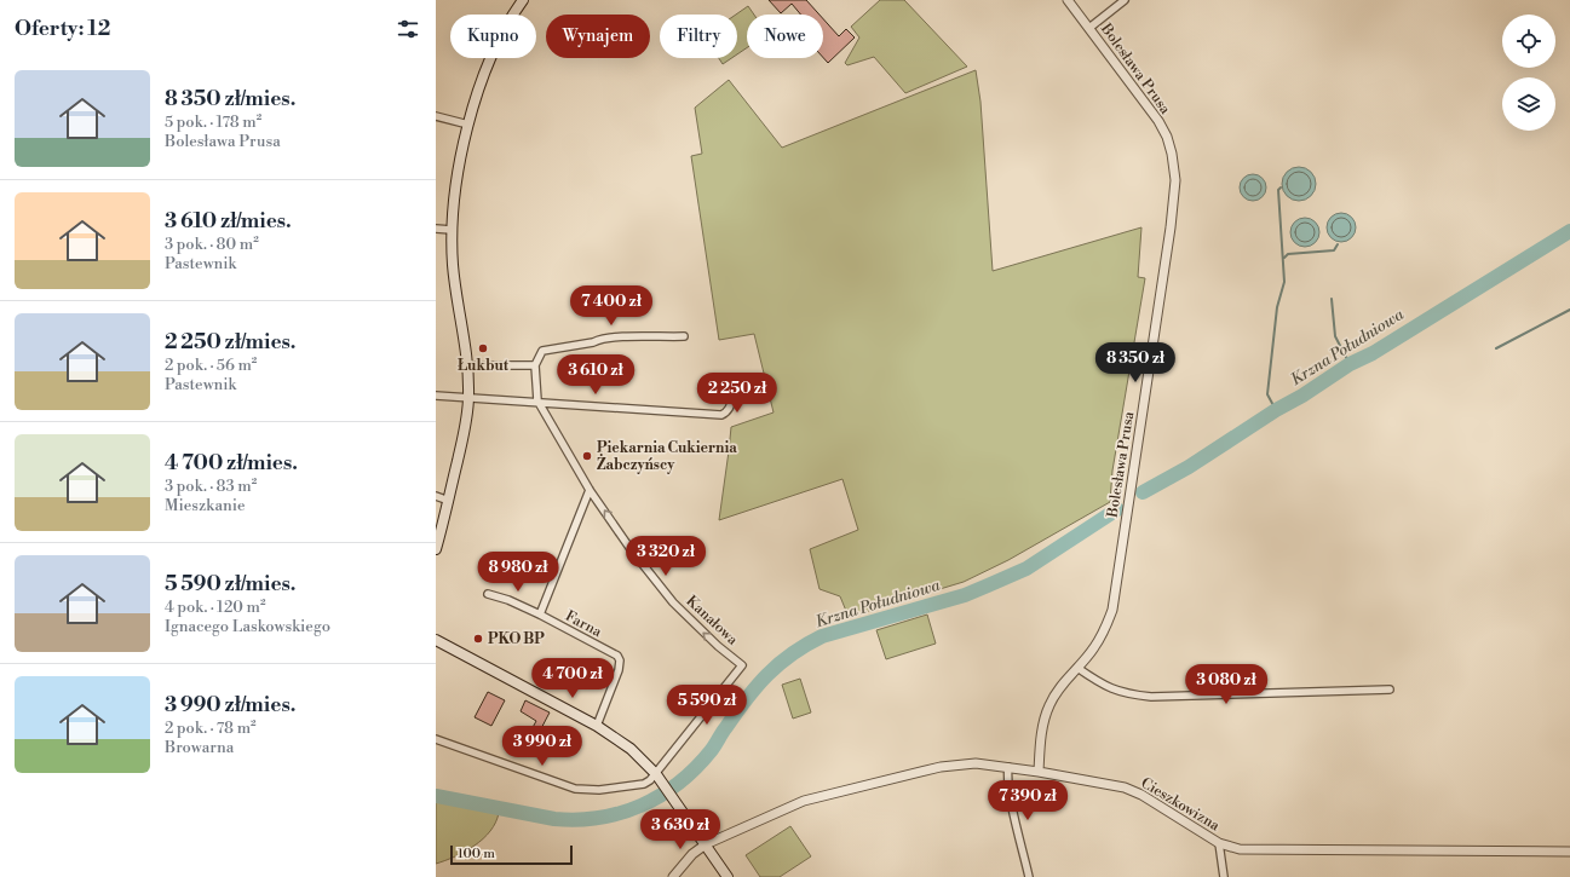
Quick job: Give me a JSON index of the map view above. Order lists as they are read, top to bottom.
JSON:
{
  "streets": {
    "street": [
      "Bolesława Prusa",
      "Kanałowa",
      "Farna",
      "Cieszkowizna"
    ]
  },
  "crossings": [
    ["Bolesława Prusa", "Cieszkowizna"]
  ],
  "water": ["Krzna Południowa"],
  "places": ["Łukbut", "Piekarnia Cukiernia Żabczyńscy", "PKO BP"],
  "scale_bar": "100 m",
  "page": {
    "heading": "Oferty: 12",
    "chip": [
      "Kupno",
      "Wynajem",
      "Filtry",
      "Nowe"
    ],
    "list": [
      {
        "name": "8 350 zł/mies.",
        "note": "5 pok. · 178 m² · Bolesława Prusa"
      },
      {
        "name": "3 610 zł/mies.",
        "note": "3 pok. · 80 m² · Pastewnik"
      },
      {
        "name": "2 250 zł/mies.",
        "note": "2 pok. · 56 m² · Pastewnik"
      },
      {
        "name": "4 700 zł/mies.",
        "note": "3 pok. · 83 m² · Mieszkanie"
      },
      {
        "name": "5 590 zł/mies.",
        "note": "4 pok. · 120 m² · Ignacego Laskowskiego"
      },
      {
        "name": "3 990 zł/mies.",
        "note": "2 pok. · 78 m² · Browarna"
      }
    ],
    "price": [
      "7 400 zł",
      "8 350 zł",
      "3 610 zł",
      "2 250 zł",
      "3 320 zł",
      "8 980 zł",
      "4 700 zł",
      "3 080 zł",
      "5 590 zł",
      "3 990 zł",
      "7 390 zł",
      "3 630 zł"
    ],
    "scale": "100 m"
  }
}
